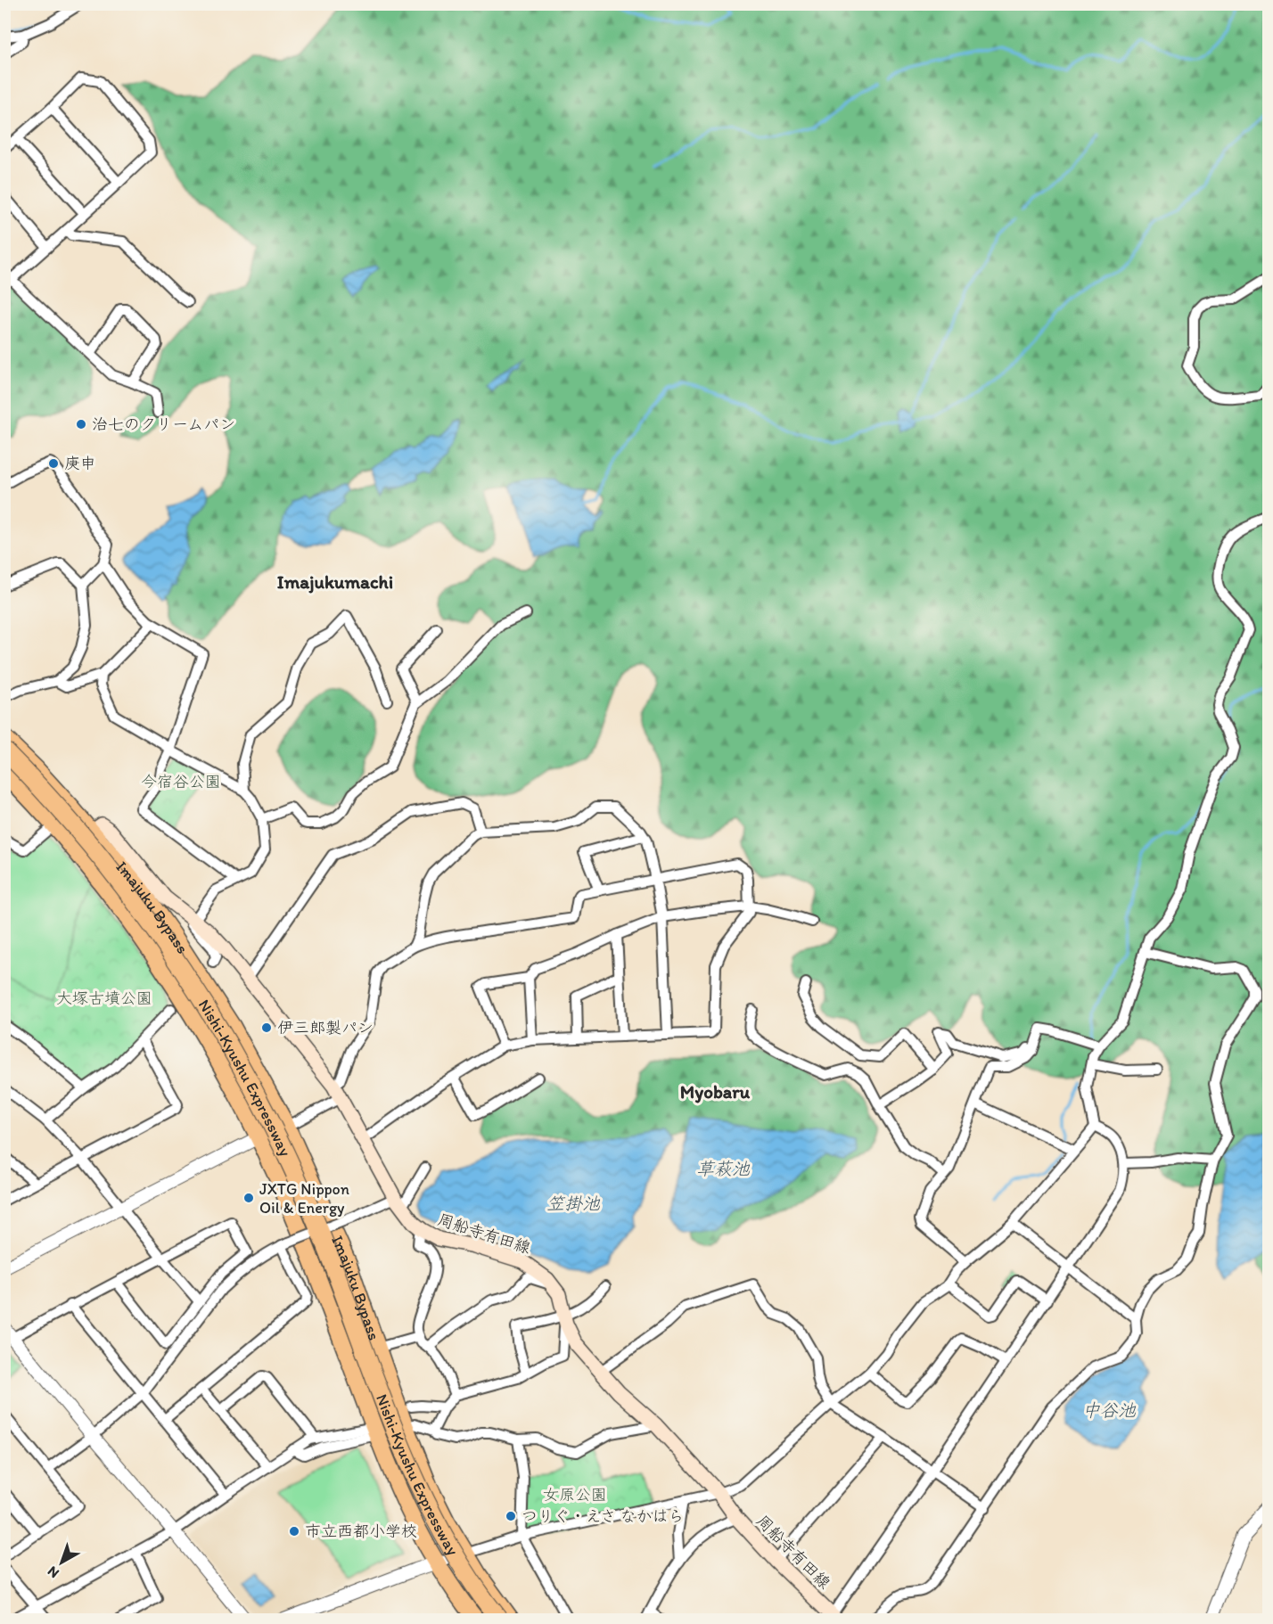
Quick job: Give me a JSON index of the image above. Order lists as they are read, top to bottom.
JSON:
{
  "streets": {
    "highway": ["Imajuku Bypass", "Nishi-Kyushu Expressway"],
    "main road": ["周船寺有田線"]
  },
  "crossings": [
    ["Imajuku Bypass", "周船寺有田線"]
  ],
  "districts": ["Imajukumachi", "Myobaru"],
  "water": ["草萩池", "笠掛池", "中谷池"],
  "parks": ["今宿谷公園", "大塚古墳公園", "女原公園"],
  "places": [
    "治七のクリームパン",
    "庚申",
    "伊三郎製パン",
    "JXTG Nippon Oil & Energy",
    "つりぐ・えさ なかはら",
    "市立西都小学校"
  ],
  "north": "bottom left"
}
